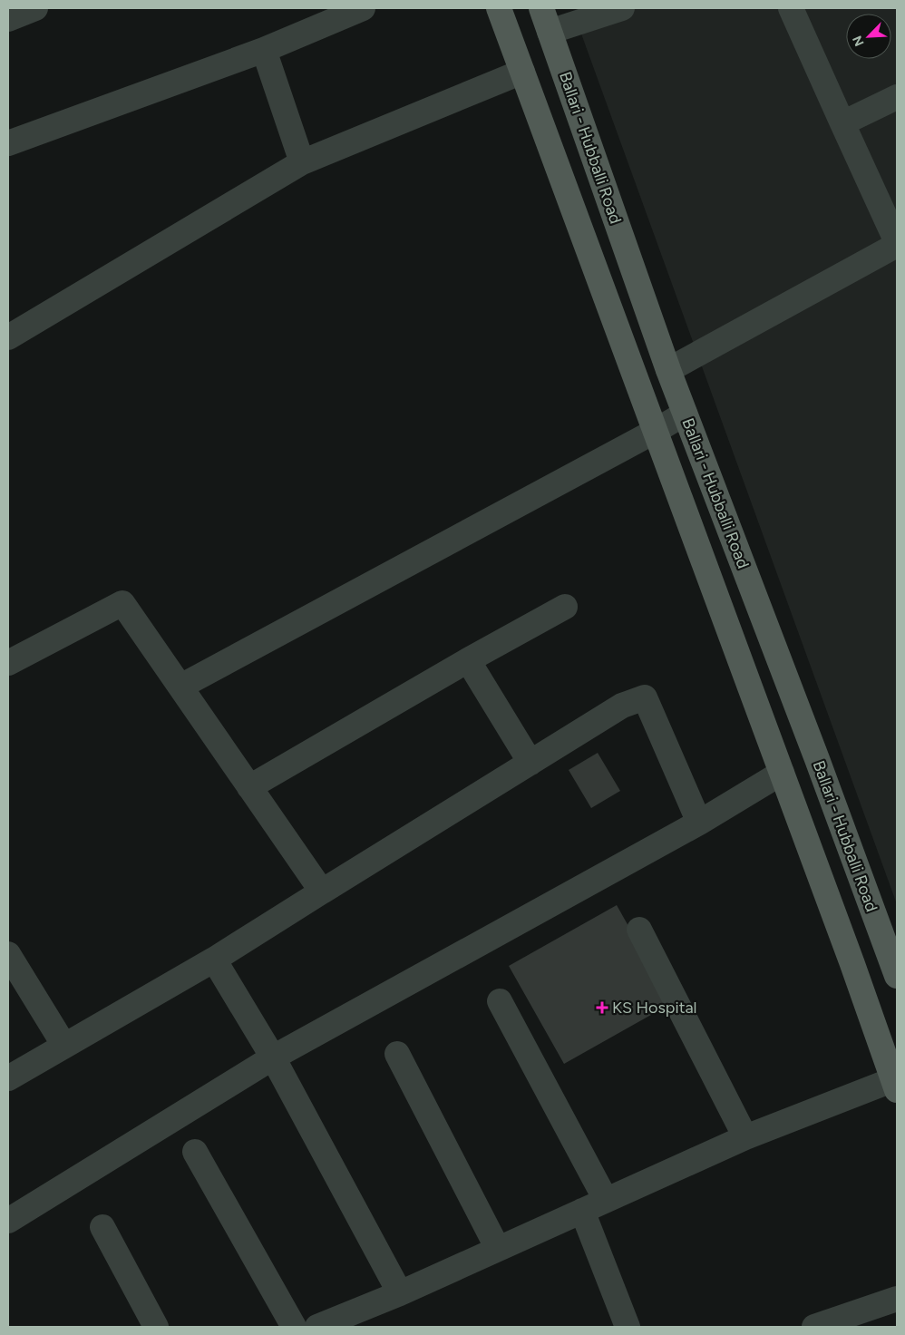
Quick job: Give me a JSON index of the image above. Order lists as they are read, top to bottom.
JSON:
{
  "streets": {
    "main road": ["Ballari - Hubballi Road"]
  },
  "places": {
    "health": ["KS Hospital"]
  },
  "north": "bottom left"
}
